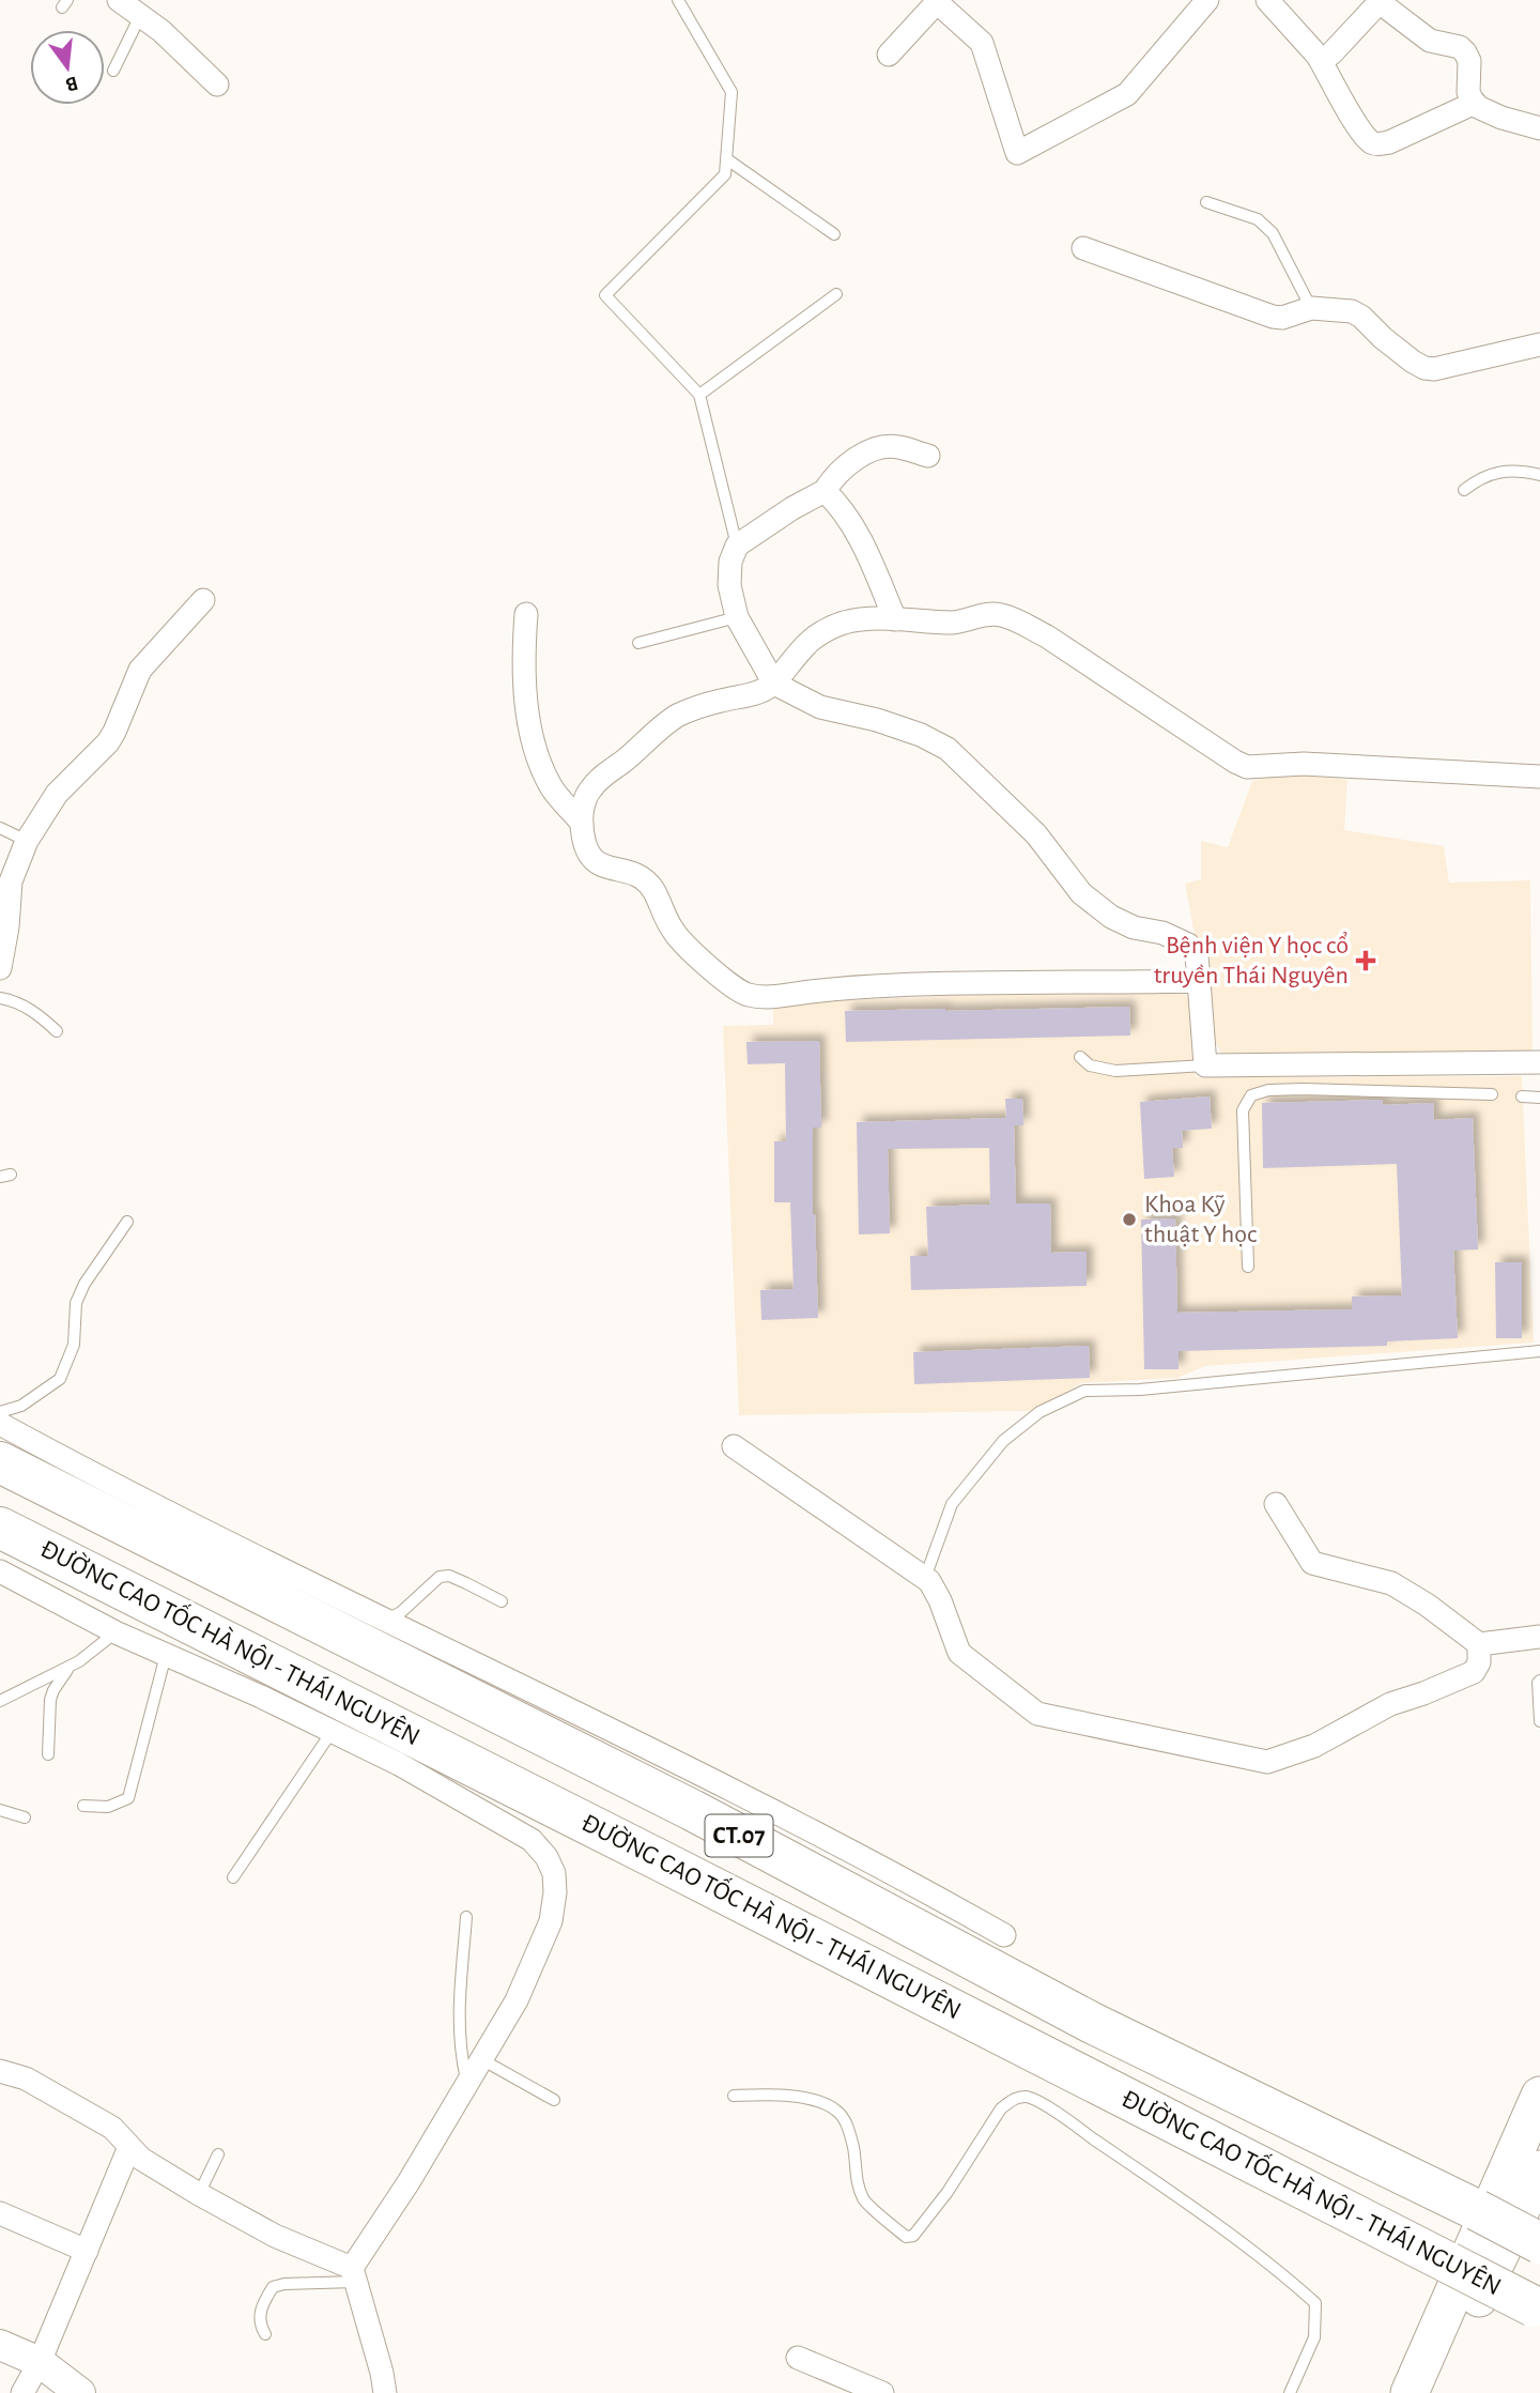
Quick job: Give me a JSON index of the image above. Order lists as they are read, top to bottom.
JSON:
{
  "streets": {
    "highway": ["ĐƯỜNG CAO TỐC HÀ NỘI - THÁI NGUYÊN", "CT.07"]
  },
  "places": {
    "health": ["Bệnh viện Y học cổ truyền Thái Nguyên"],
    "other": ["Khoa Kỹ thuật Y học"]
  },
  "north": "bottom"
}
